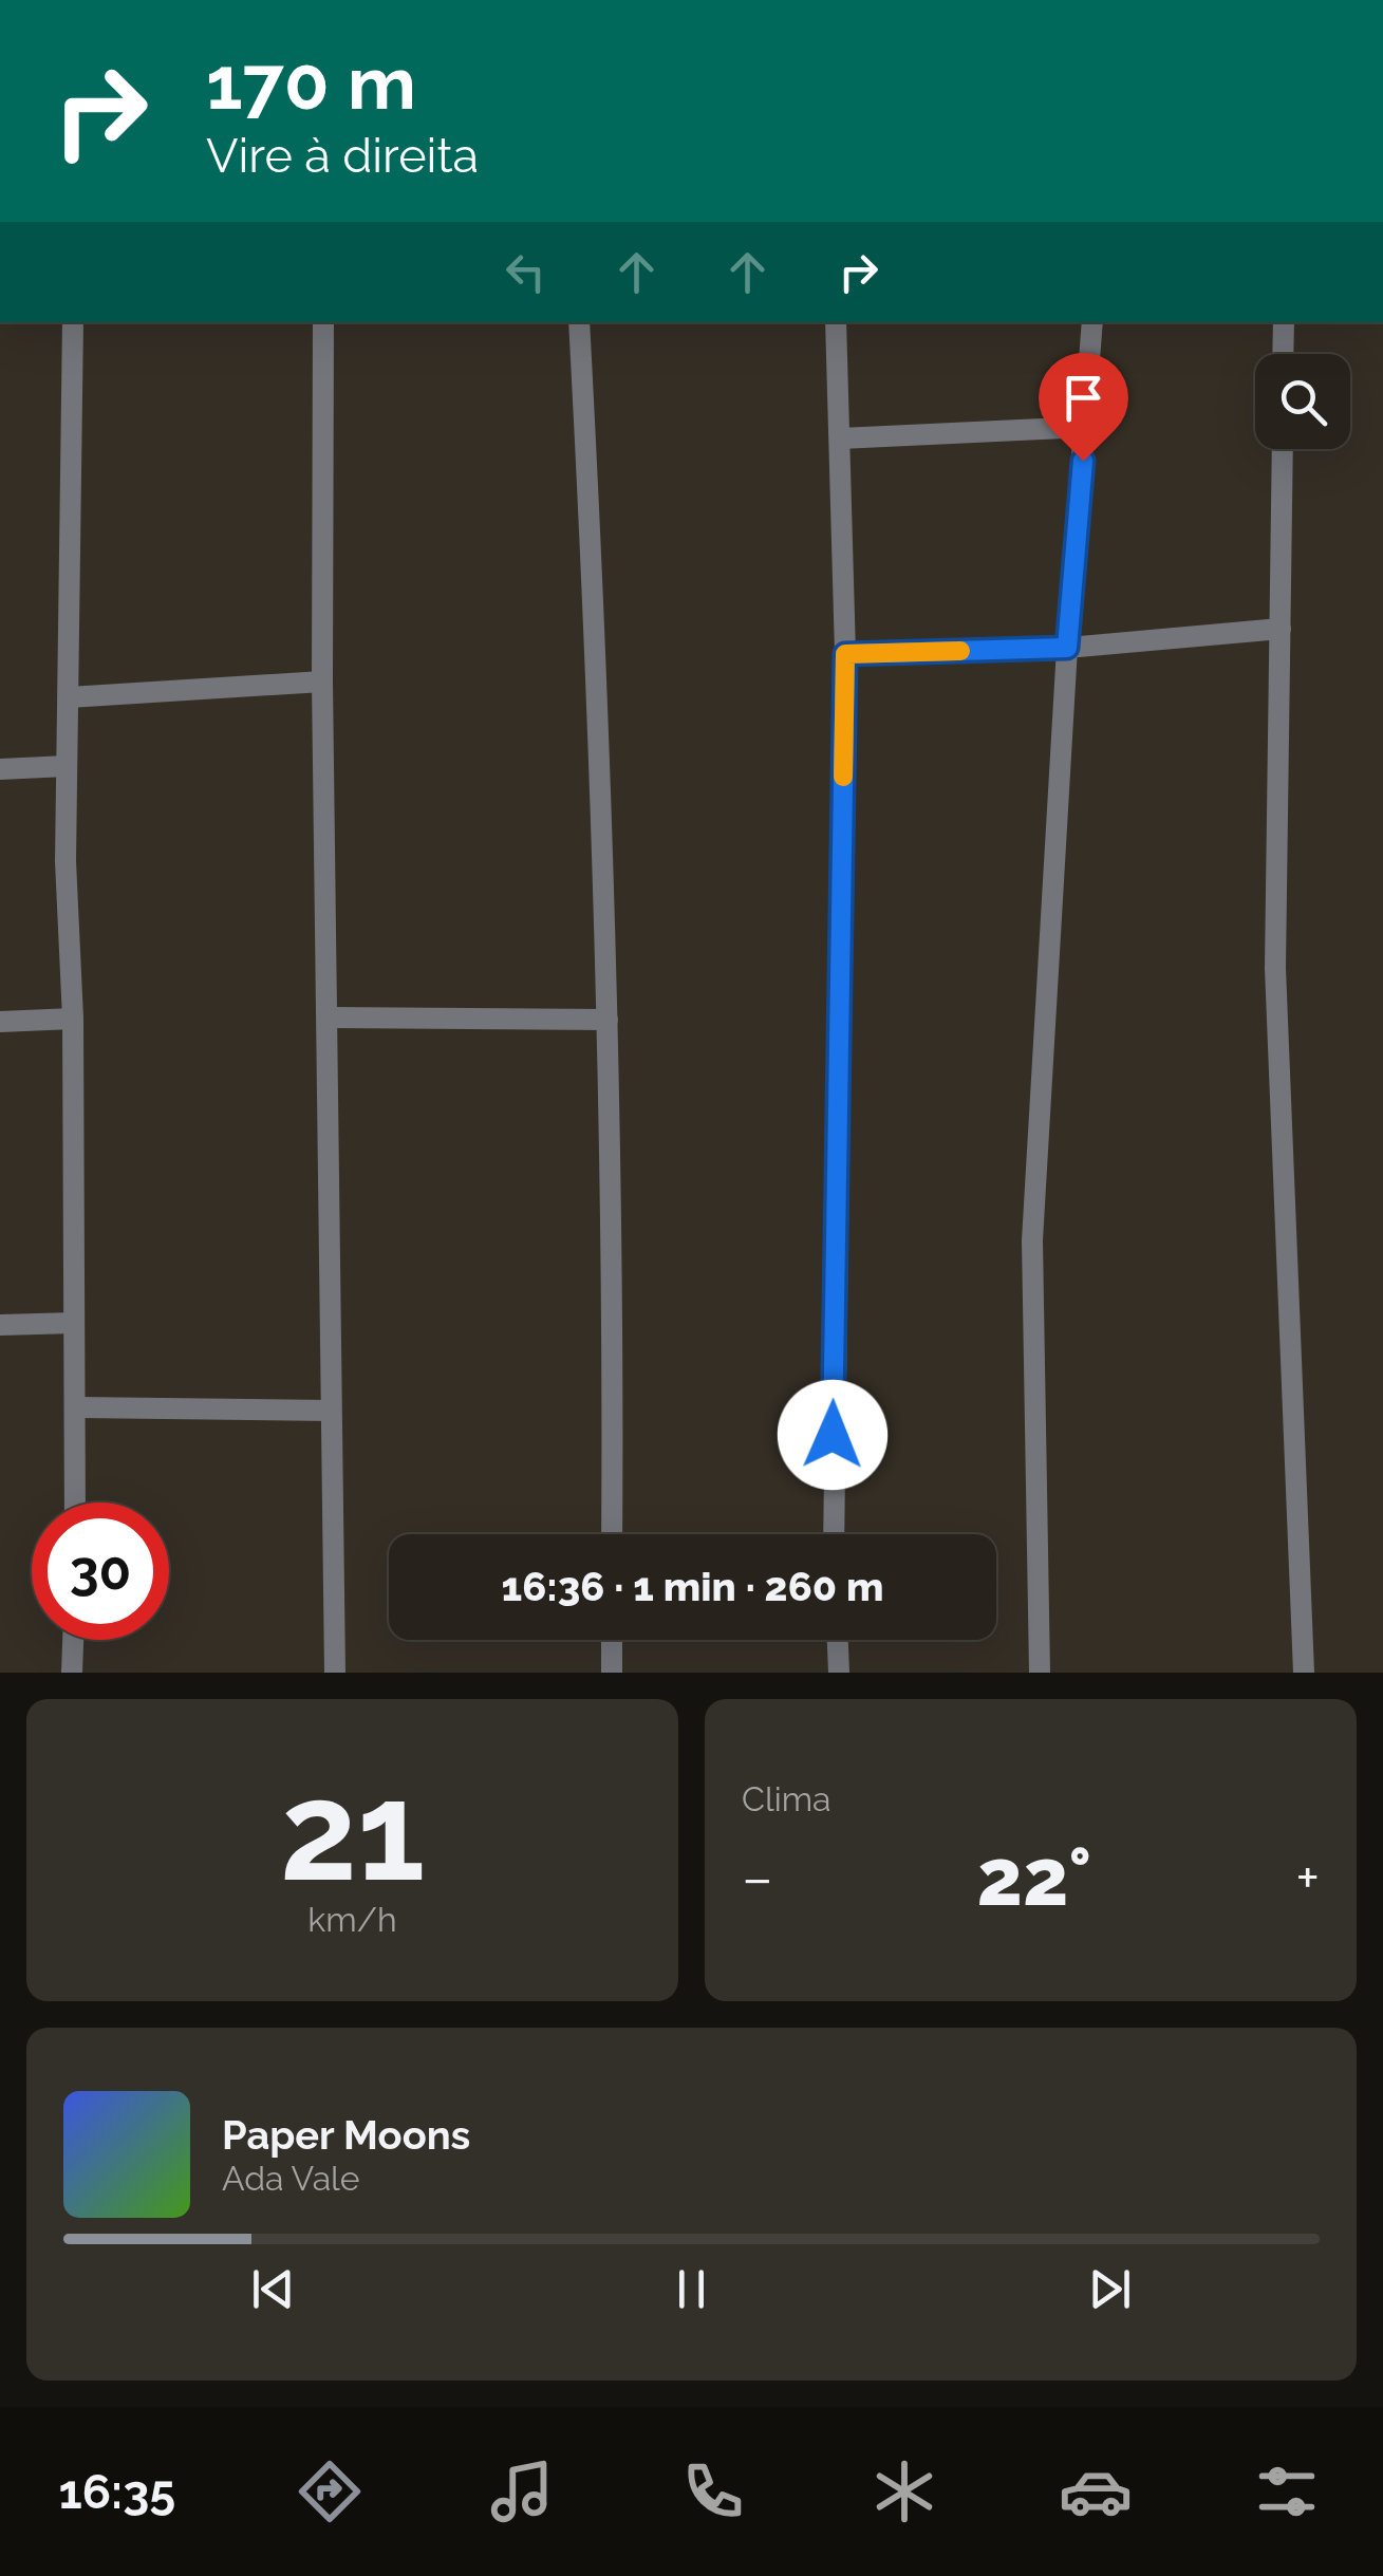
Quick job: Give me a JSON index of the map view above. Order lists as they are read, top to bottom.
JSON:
{
  "page": {
    "turn": ["170 m", "Vire à direita"],
    "limit": "30",
    "trip": "16:36 · 1 min · 260 m",
    "tile": [
      ["21", "km/h"],
      "Clima"
    ],
    "heat": ["−", "22°", "+"],
    "song": ["Paper Moons", "Ada Vale"],
    "tabs": "16:35"
  }
}
